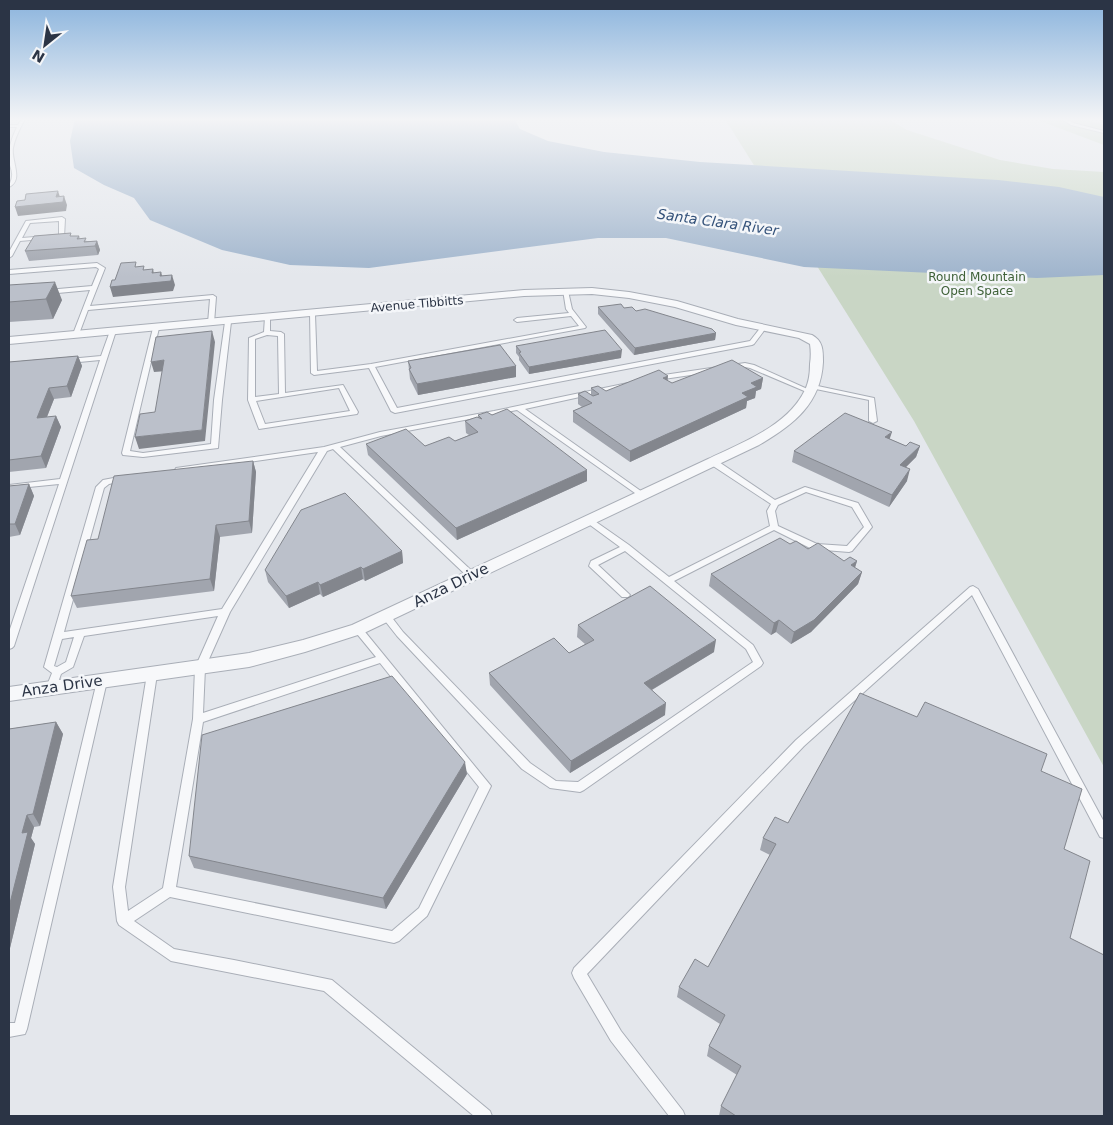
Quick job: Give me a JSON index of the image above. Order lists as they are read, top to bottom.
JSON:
{
  "streets": {
    "street": ["Avenue Tibbitts", "Anza Drive"]
  },
  "crossings": [
    ["Avenue Tibbitts", "Anza Drive"]
  ],
  "water": ["Santa Clara River"],
  "parks": ["Round Mountain Open Space"],
  "north": "bottom left"
}
